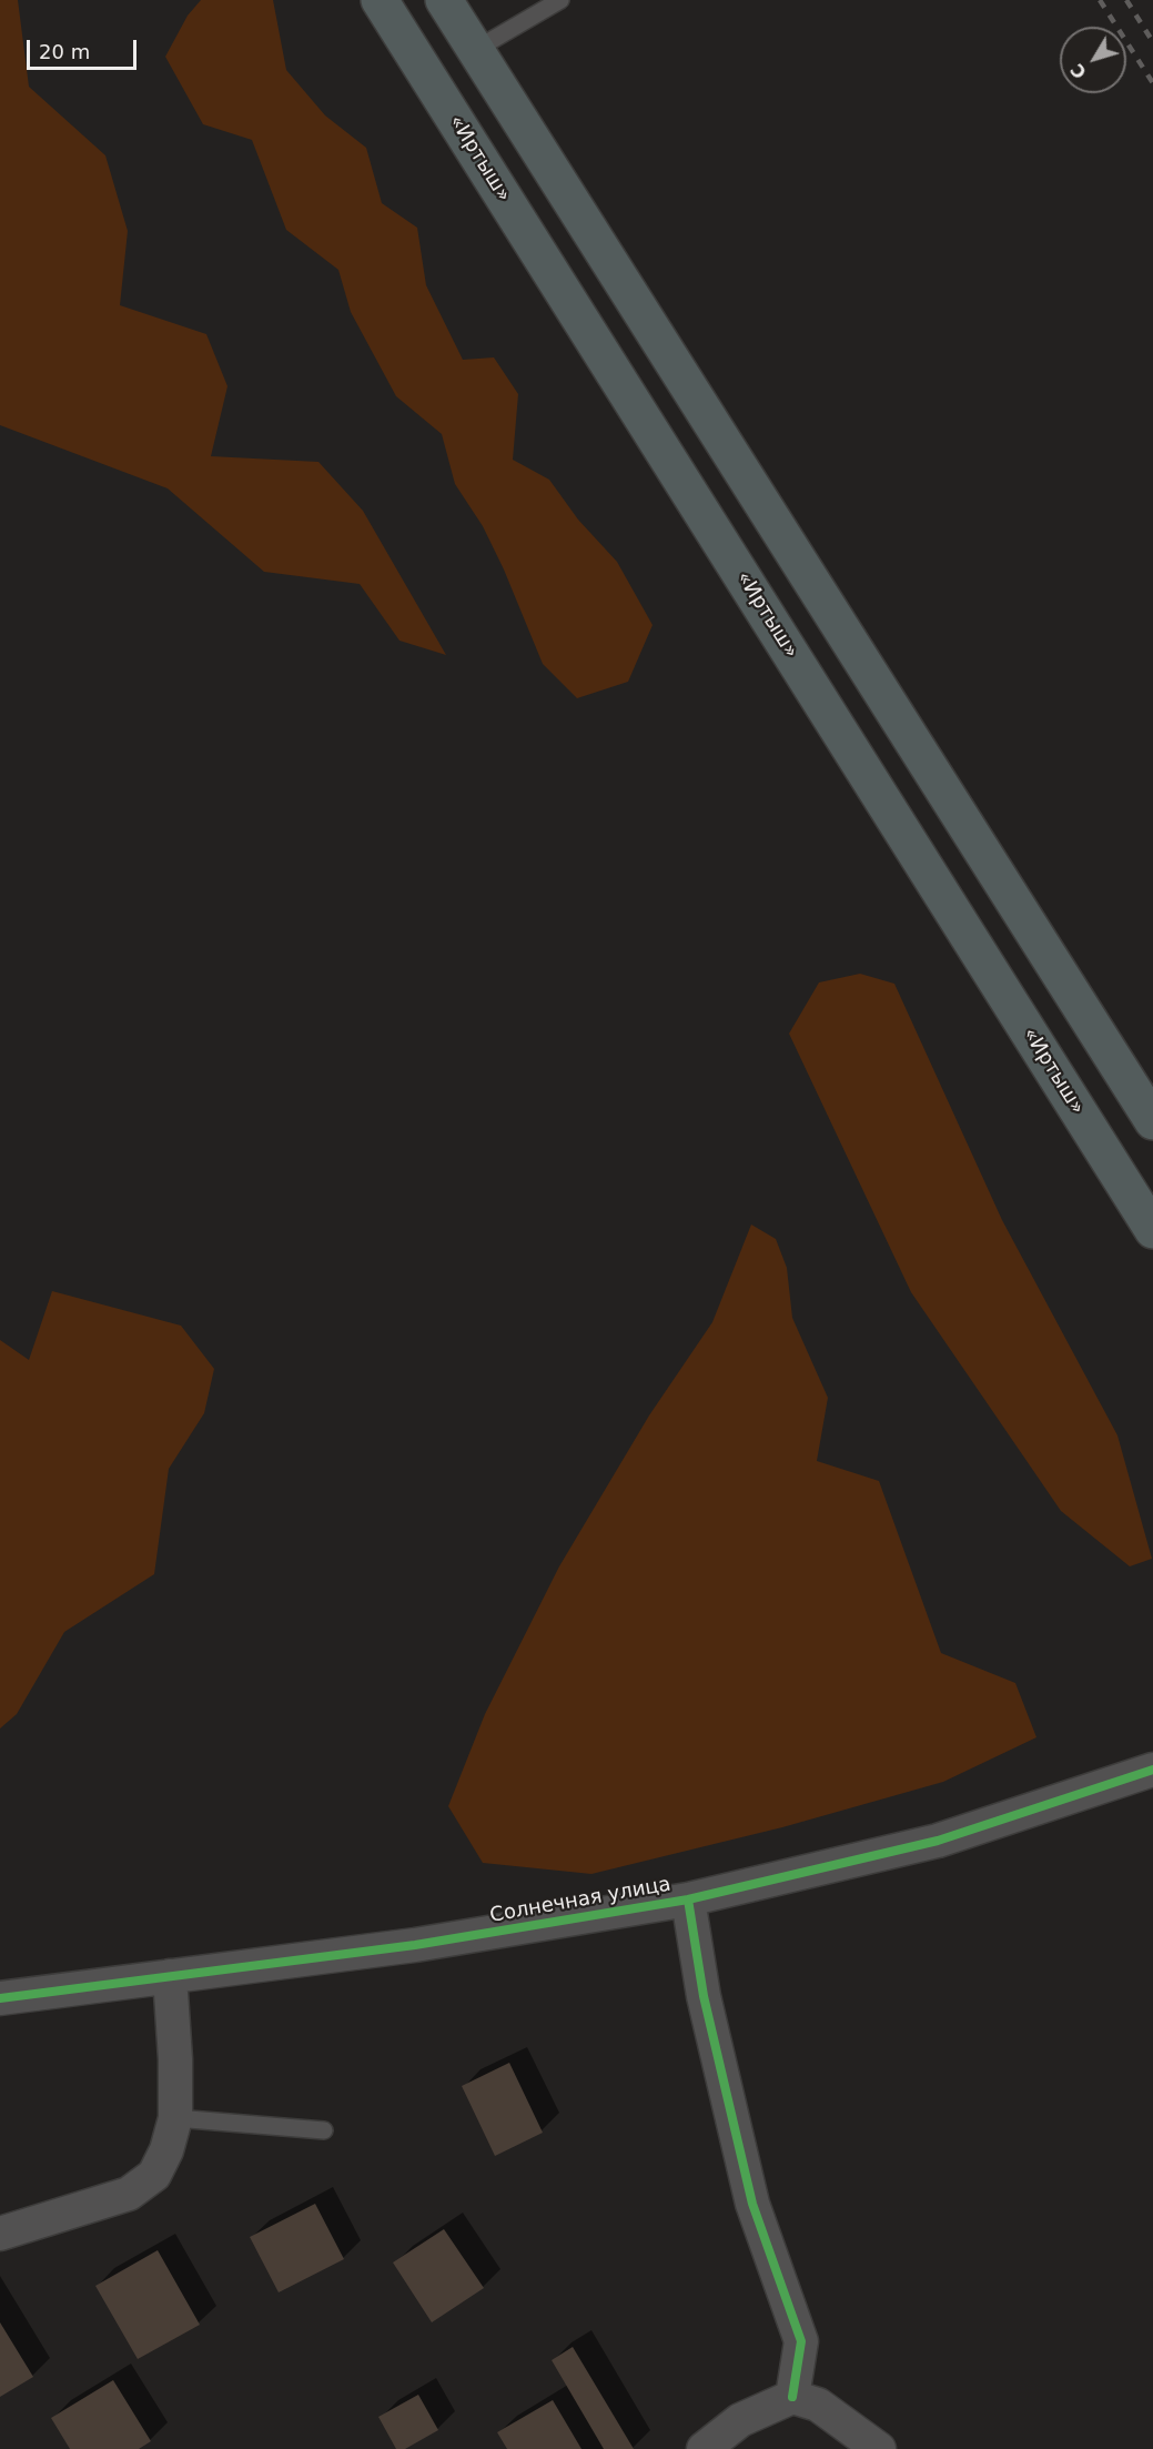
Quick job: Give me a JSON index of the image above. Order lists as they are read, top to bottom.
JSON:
{
  "streets": {
    "main road": ["«Иртыш»"],
    "street": ["Солнечная улица"]
  },
  "scale_bar": "20 m",
  "north": "bottom left"
}
